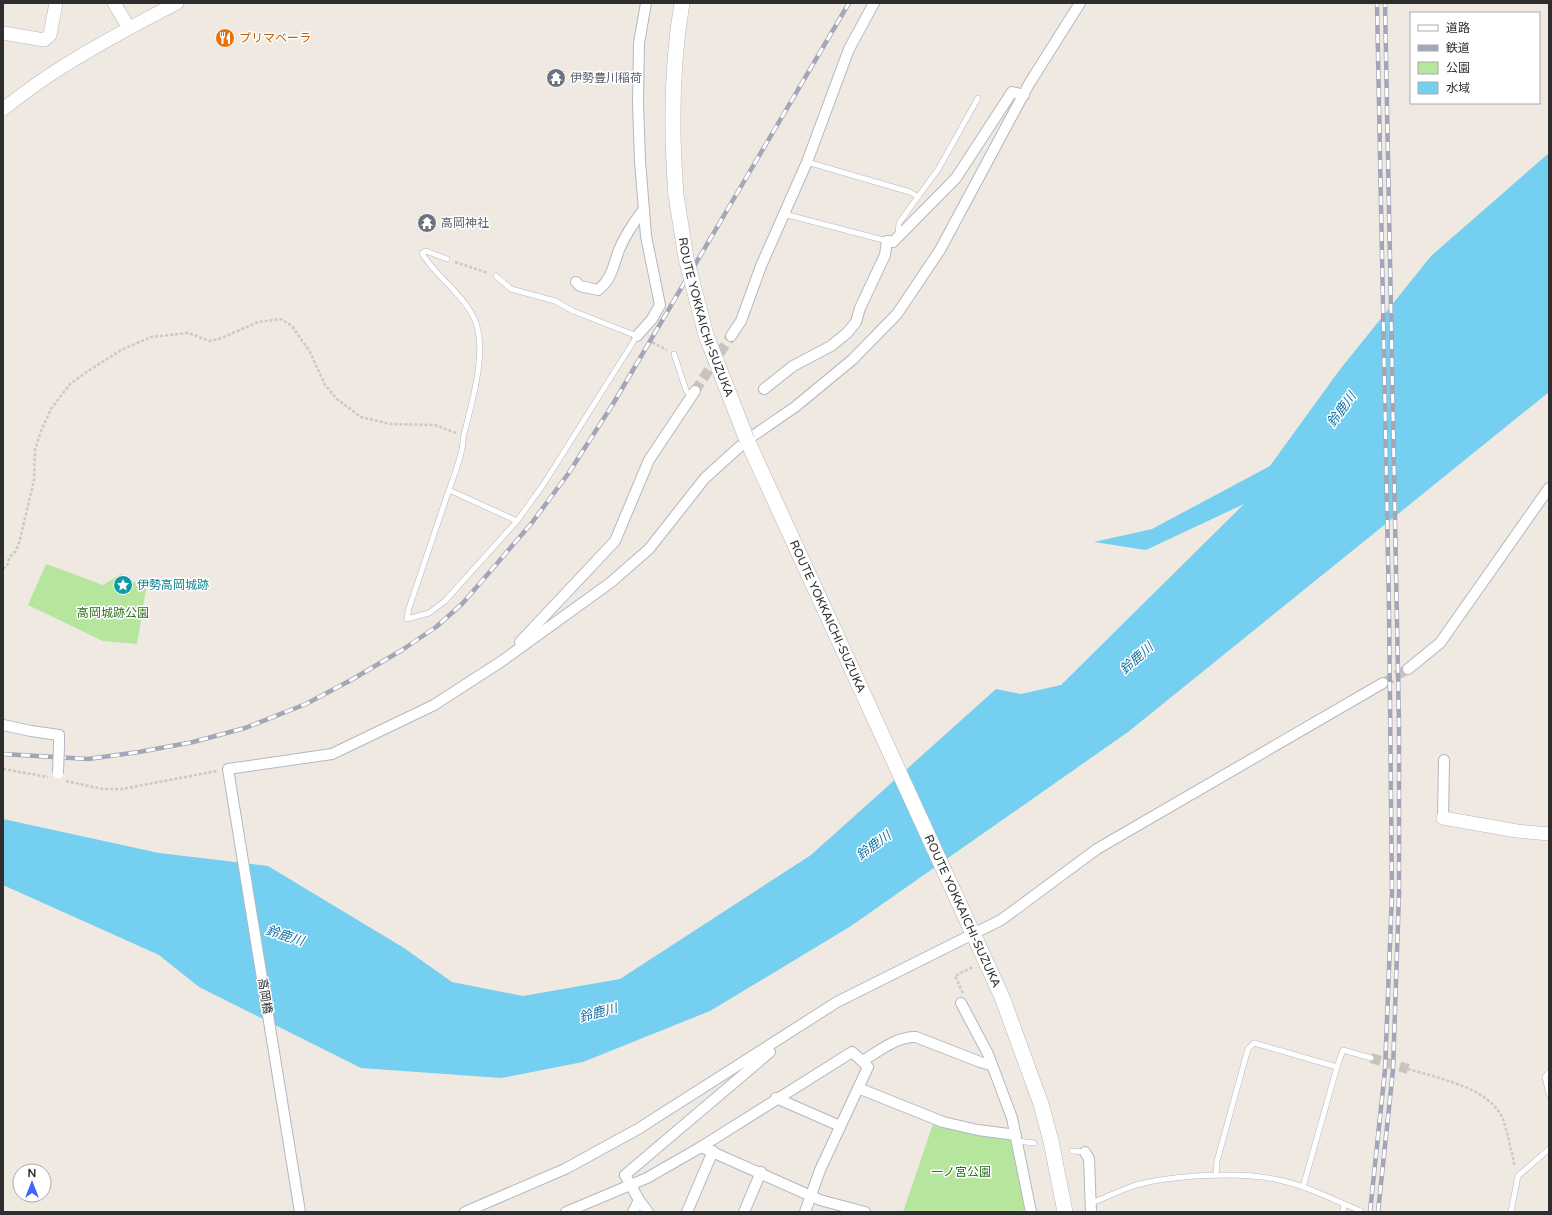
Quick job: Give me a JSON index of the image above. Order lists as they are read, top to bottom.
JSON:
{
  "streets": {
    "main road": ["ROUTE YOKKAICHI-SUZUKA"],
    "street": ["高岡橋"]
  },
  "water": ["鈴鹿川"],
  "parks": ["高岡城跡公園", "一ノ宮公園"],
  "places": {
    "restaurant": ["プリマベーラ"],
    "temple": ["伊勢豊川稲荷", "高岡神社"],
    "place": ["伊勢高岡城跡"]
  },
  "legend": [
    "道路",
    "鉄道",
    "公園",
    "水域"
  ],
  "north": "top"
}
